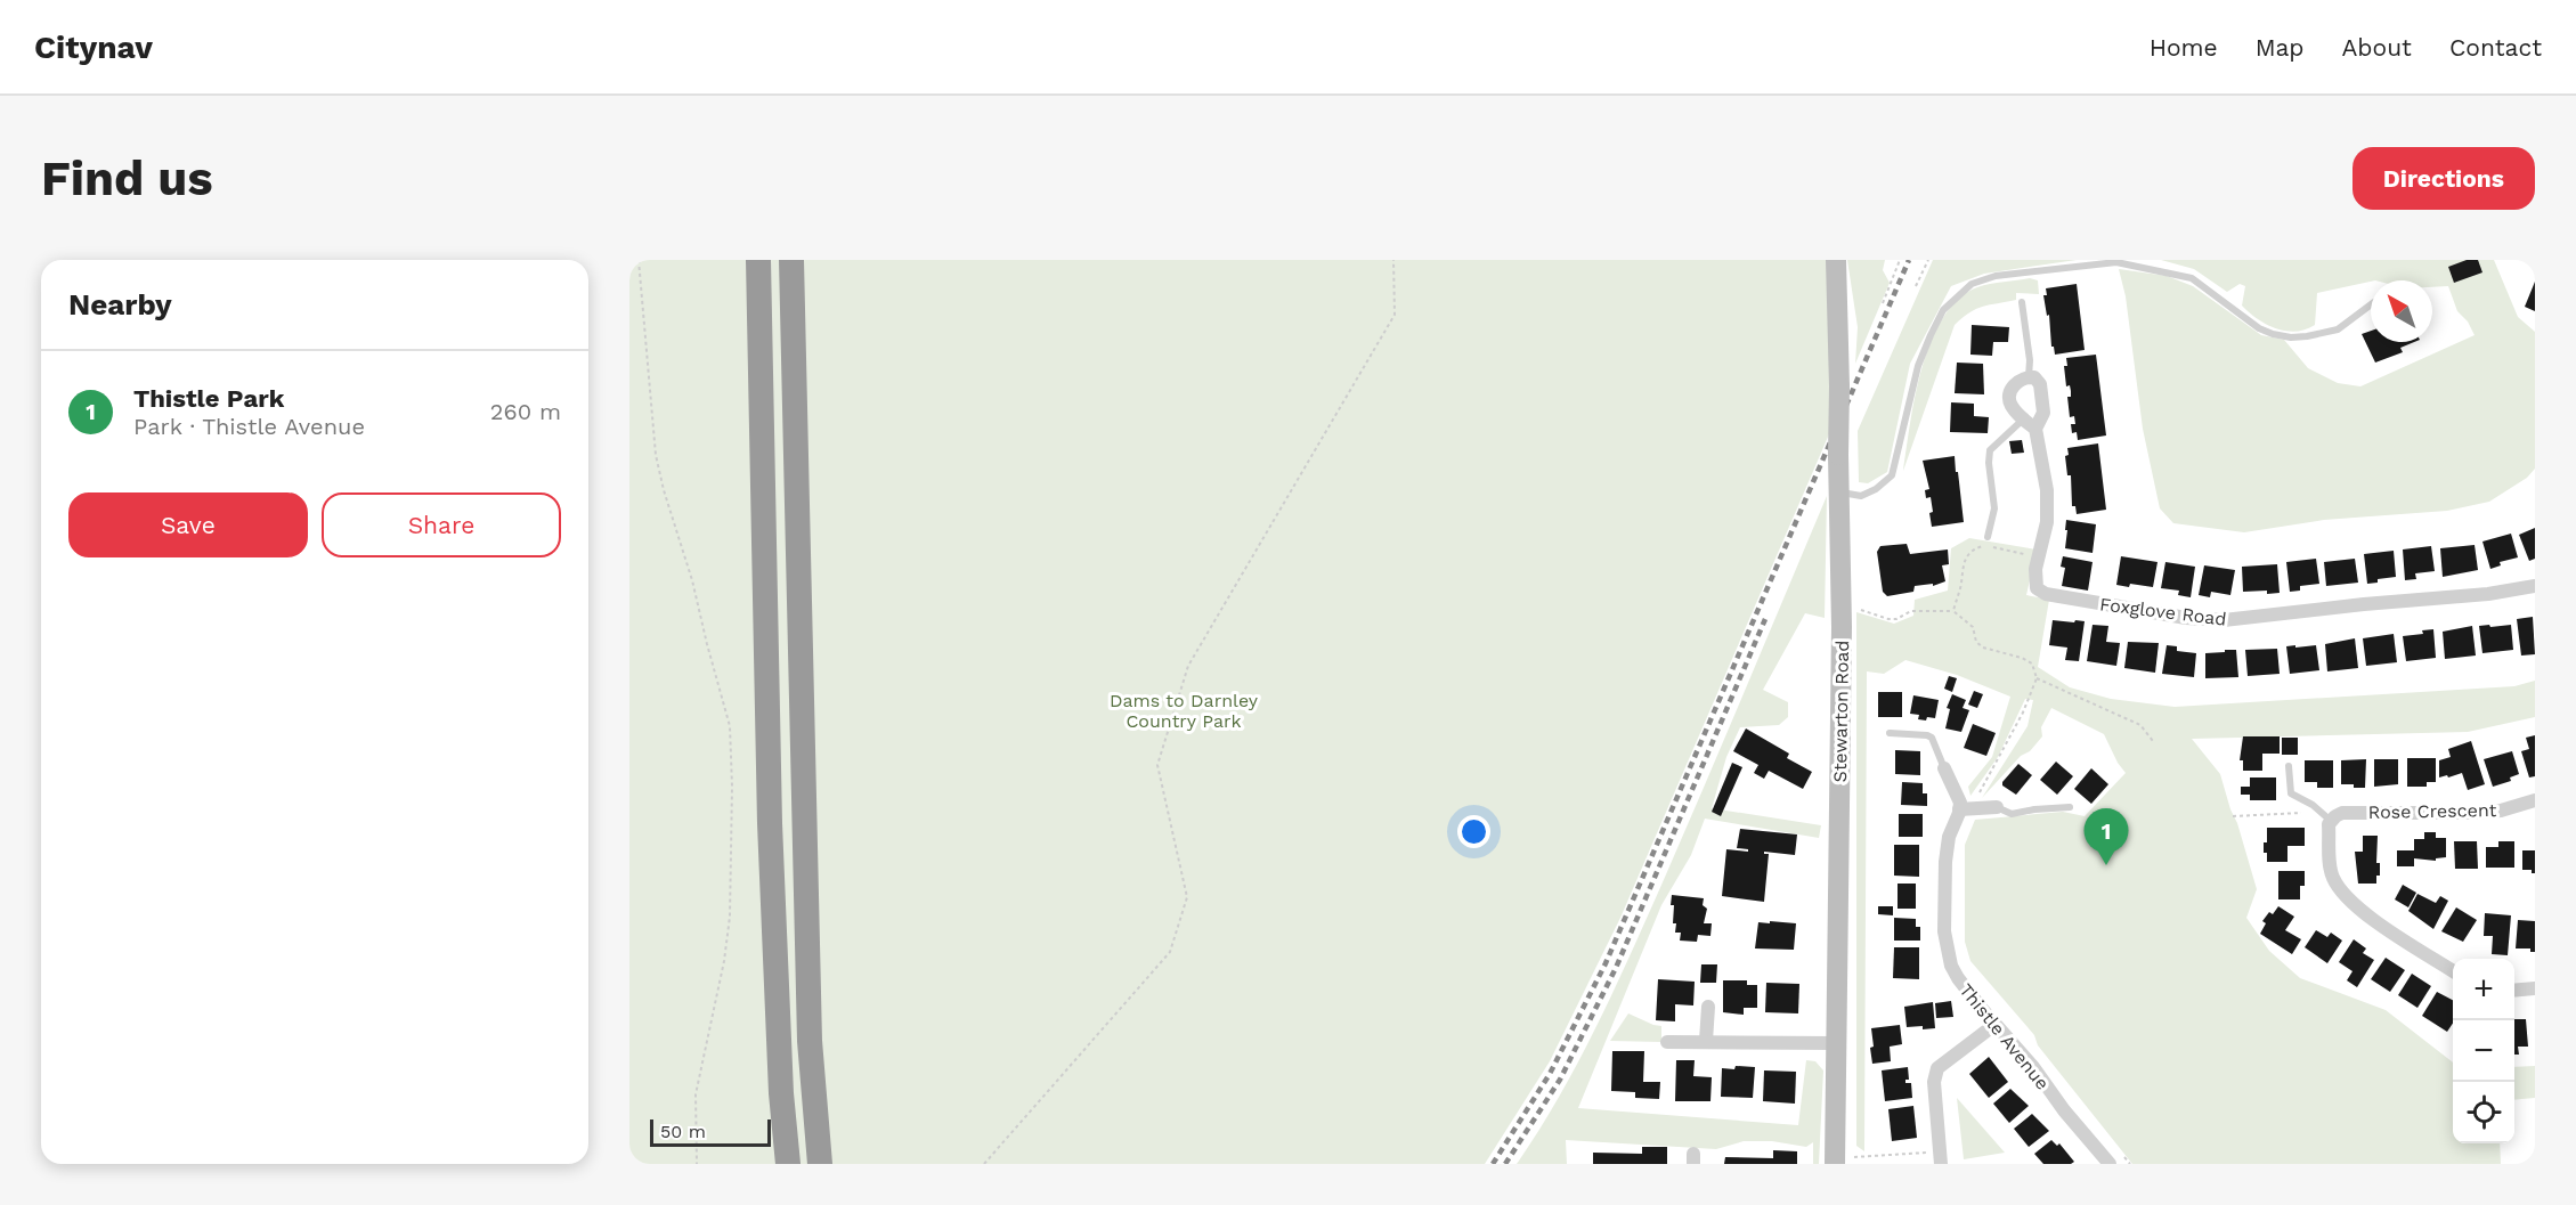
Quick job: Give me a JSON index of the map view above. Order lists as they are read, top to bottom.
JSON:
{
  "streets": {
    "main road": ["Stewarton Road"],
    "street": ["Foxglove Road", "Rose Crescent", "Thistle Avenue"]
  },
  "parks": ["Dams to Darnley Country Park"],
  "scale_bar": "50 m",
  "north": "top left",
  "page": {
    "header": "Citynav",
    "nav": [
      "Home",
      "Map",
      "About",
      "Contact"
    ],
    "buttons": [
      "Directions",
      ["Save", "Share"]
    ],
    "title": "Find us",
    "heading": "Nearby",
    "list": [
      {
        "mark": "1",
        "name": "Thistle Park",
        "note": "Park · Thistle Avenue",
        "value": "260 m"
      }
    ],
    "pins": "1",
    "map_buttons": ["+", "−"],
    "scale": "50 m"
  }
}
